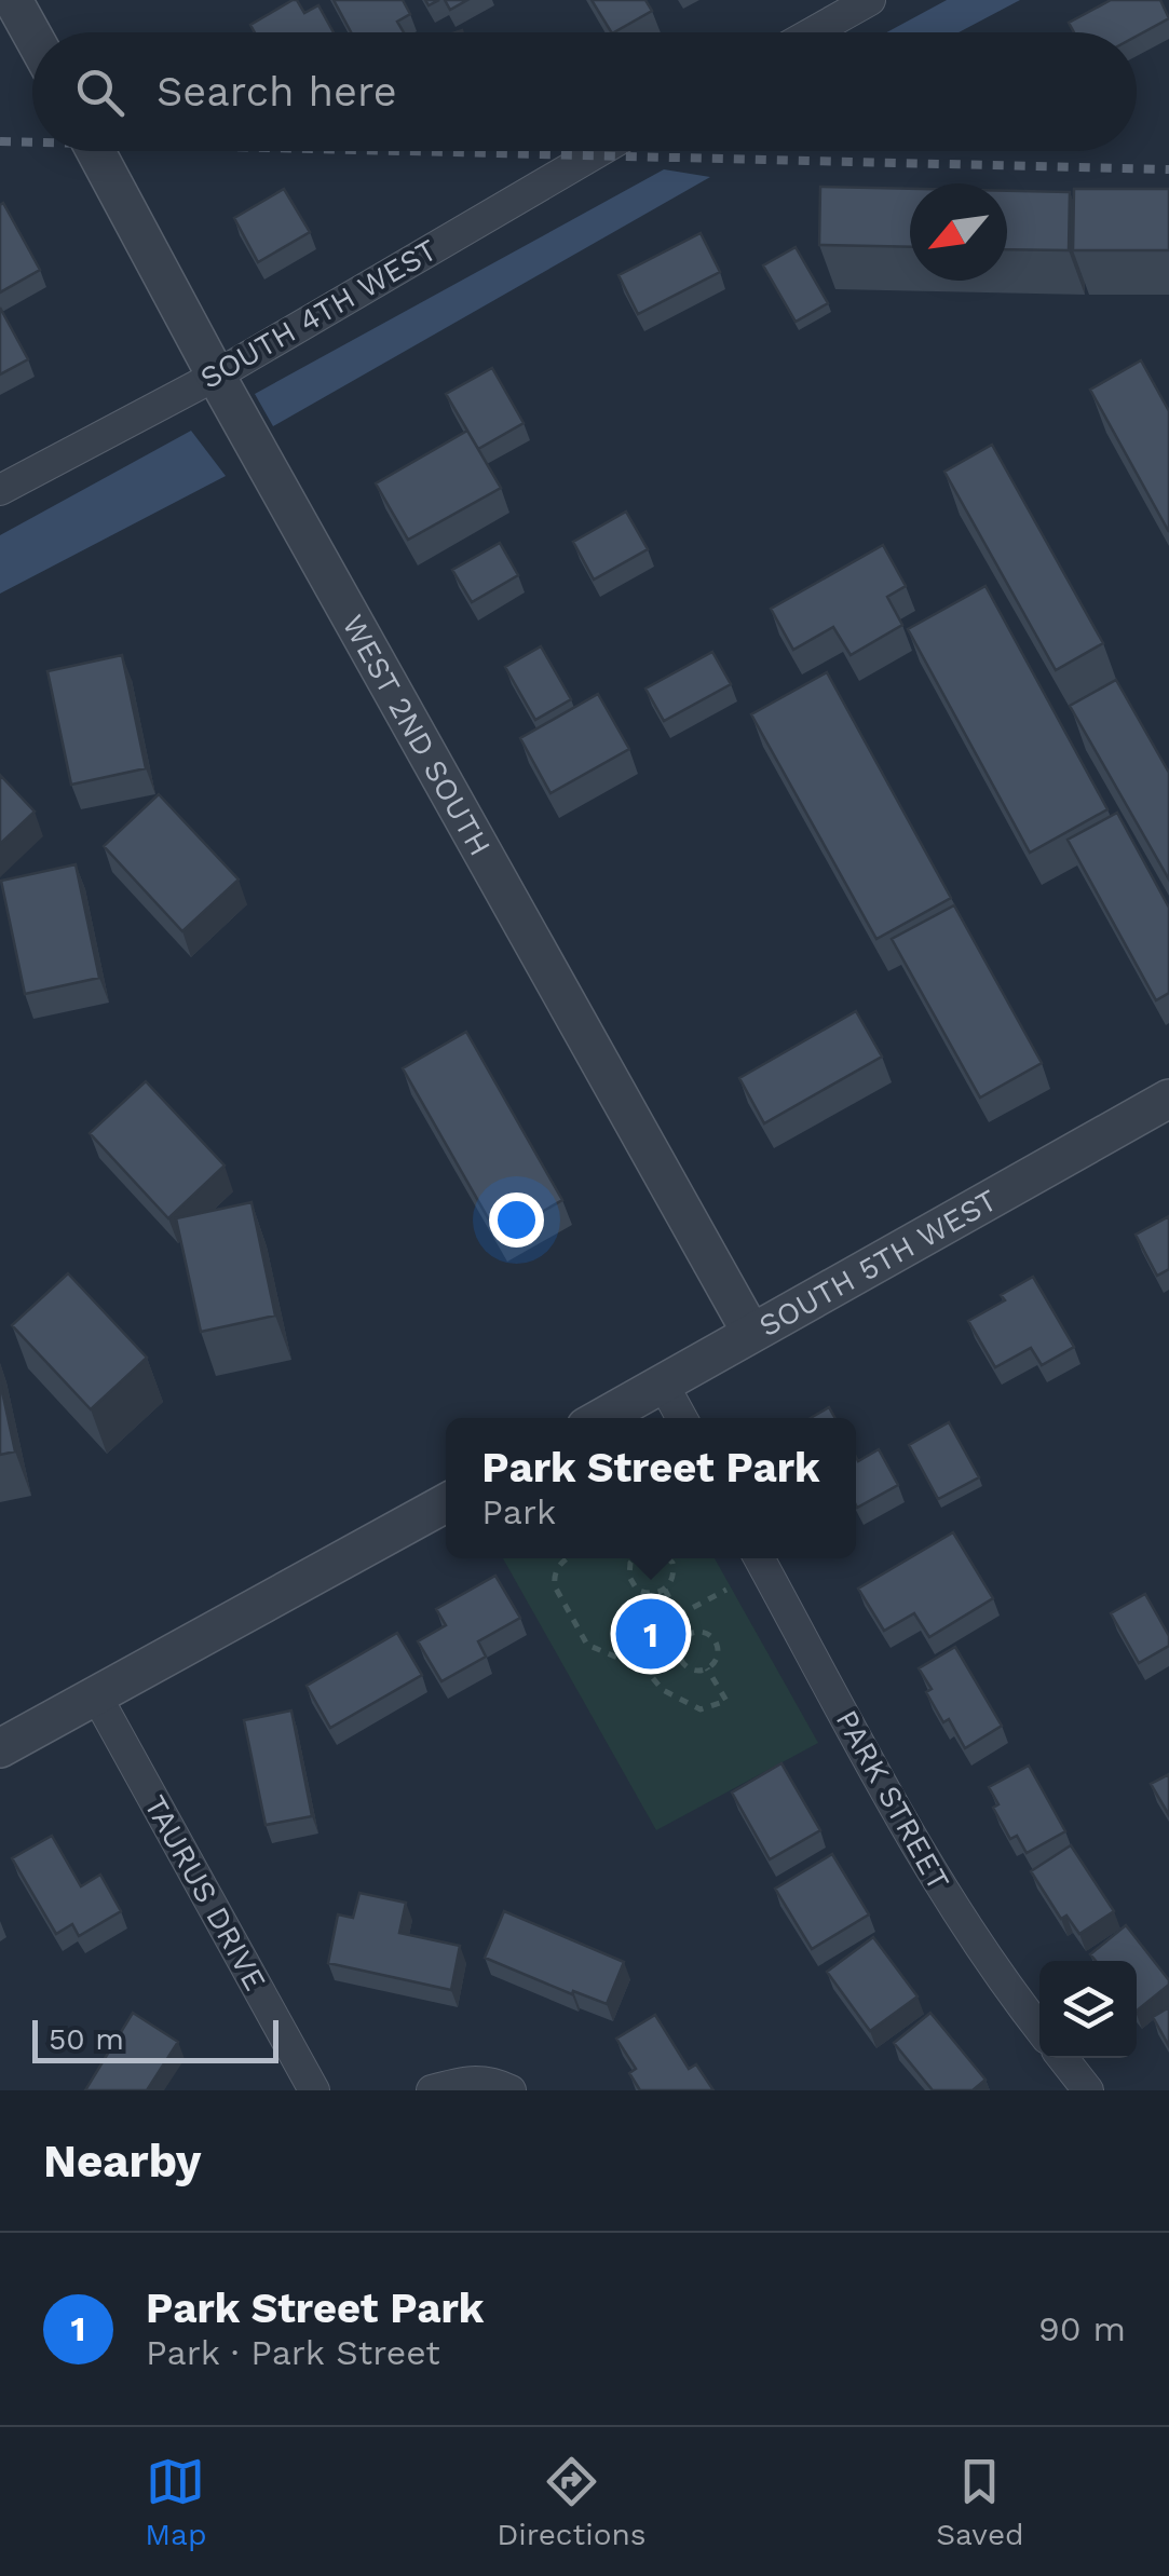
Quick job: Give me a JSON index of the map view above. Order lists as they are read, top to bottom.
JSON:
{
  "streets": {
    "street": [
      "SOUTH 4TH WEST",
      "WEST 2ND SOUTH",
      "SOUTH 5TH WEST",
      "PARK STREET",
      "TAURUS DRIVE"
    ]
  },
  "crossings": [
    ["SOUTH 4TH WEST", "WEST 2ND SOUTH"],
    ["WEST 2ND SOUTH", "SOUTH 5TH WEST"]
  ],
  "scale_bar": "50 m",
  "north": "bottom left",
  "page": {
    "search": "Search here",
    "popup": ["Park Street Park", "Park"],
    "pins": "1",
    "scale": "50 m",
    "heading": "Nearby",
    "list": [
      {
        "mark": "1",
        "name": "Park Street Park",
        "note": "Park · Park Street",
        "value": "90 m"
      }
    ],
    "nav": ["Map", "Directions", "Saved"]
  }
}
